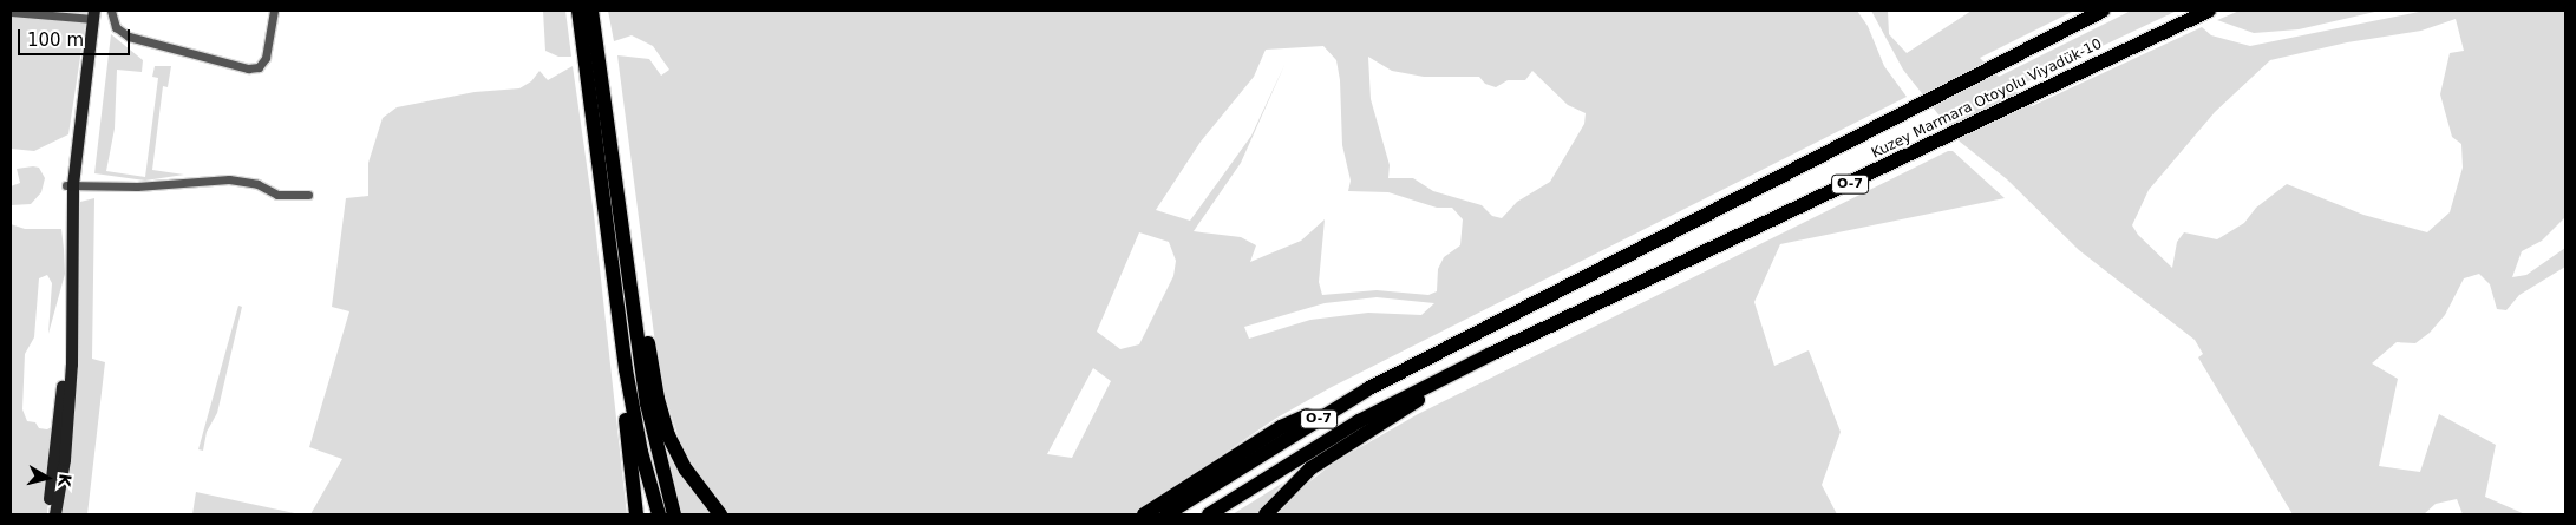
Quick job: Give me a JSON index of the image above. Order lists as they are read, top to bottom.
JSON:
{
  "streets": {
    "highway": ["Kuzey Marmara Otoyolu Viyadük-10", "O-7"]
  },
  "crossings": [
    ["Kuzey Marmara Otoyolu Viyadük-10", "O-7"]
  ],
  "scale_bar": "100 m",
  "north": "right"
}
